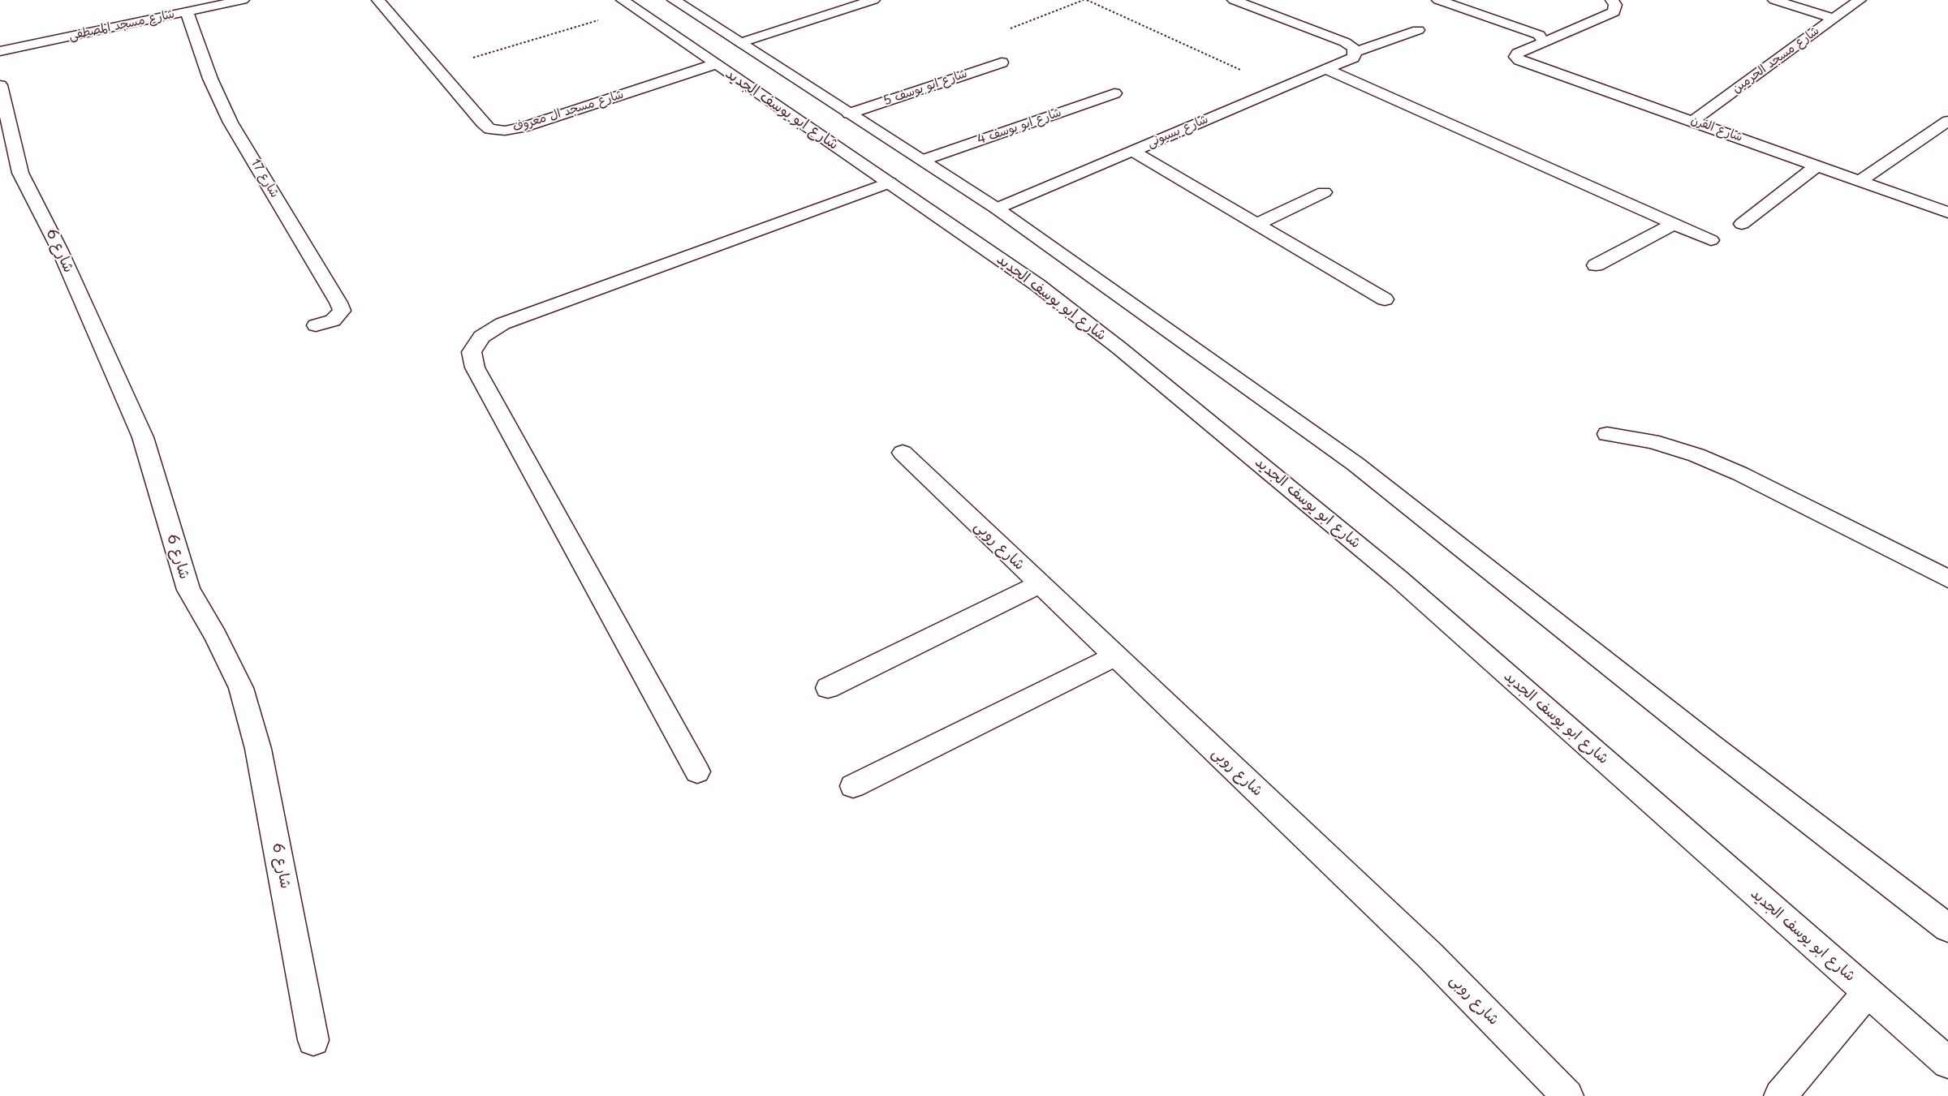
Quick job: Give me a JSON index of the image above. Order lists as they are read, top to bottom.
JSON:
{
  "streets": {
    "street": [
      "شارع مسجد المصطفى",
      "شارع مسجد الحرمين",
      "شارع ابو يوسف 5",
      "شارع ابو يوسف الجديد",
      "شارع مسجد ال معروف",
      "شارع ابو يوسف 4",
      "شارع الفرن",
      "شارع بسيونى",
      "شارع 17",
      "شارع 6",
      "شارع روبى"
    ]
  },
  "crossings": [
    ["شارع مسجد المصطفى", "شارع 17"],
    ["شارع مسجد الحرمين", "شارع الفرن"],
    ["شارع ابو يوسف الجديد", "شارع مسجد ال معروف"]
  ]
}
